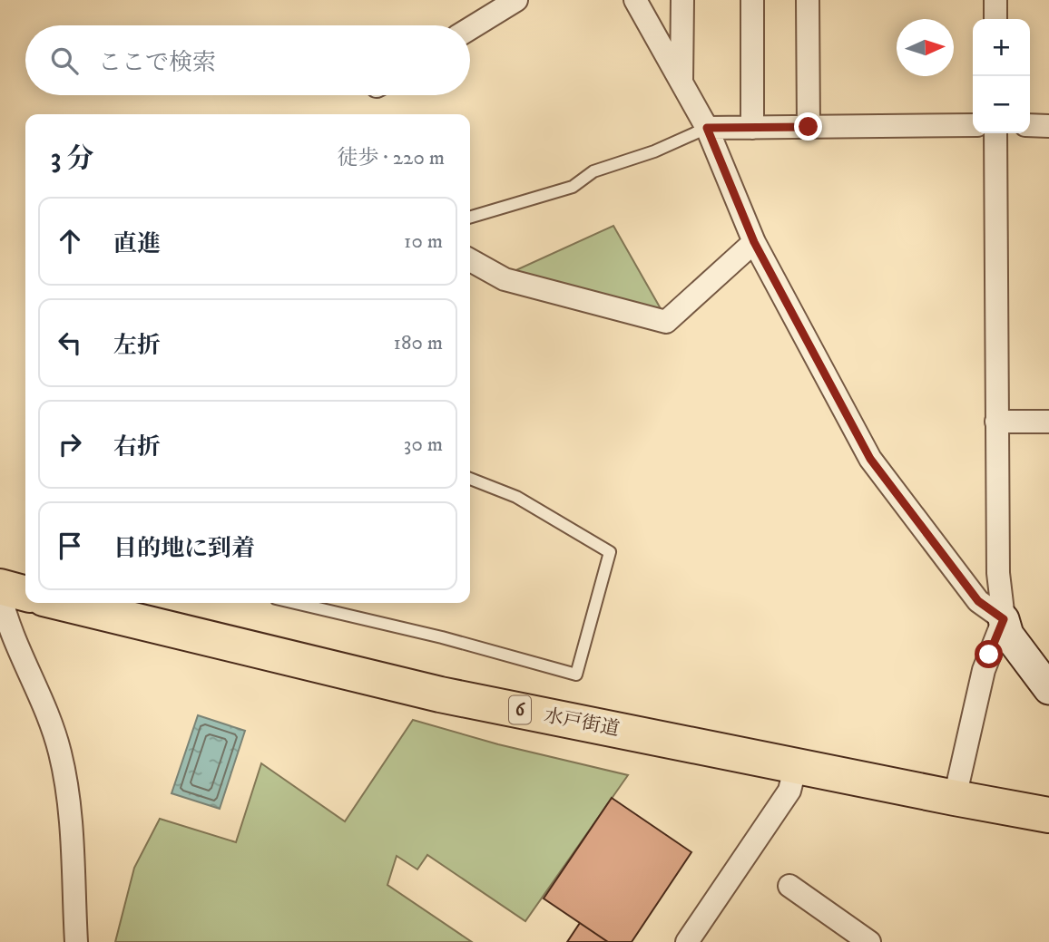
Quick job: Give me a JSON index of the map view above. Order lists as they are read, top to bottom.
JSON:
{
  "streets": {
    "highway": ["6", "水戸街道"]
  },
  "north": "right",
  "page": {
    "map_buttons": ["+", "−"],
    "search": "ここで検索",
    "heading": ["3 分", "徒歩 · 220 m"],
    "list": [
      ["直進", "10 m"],
      ["左折", "180 m"],
      ["右折", "30 m"],
      "目的地に到着"
    ]
  }
}
